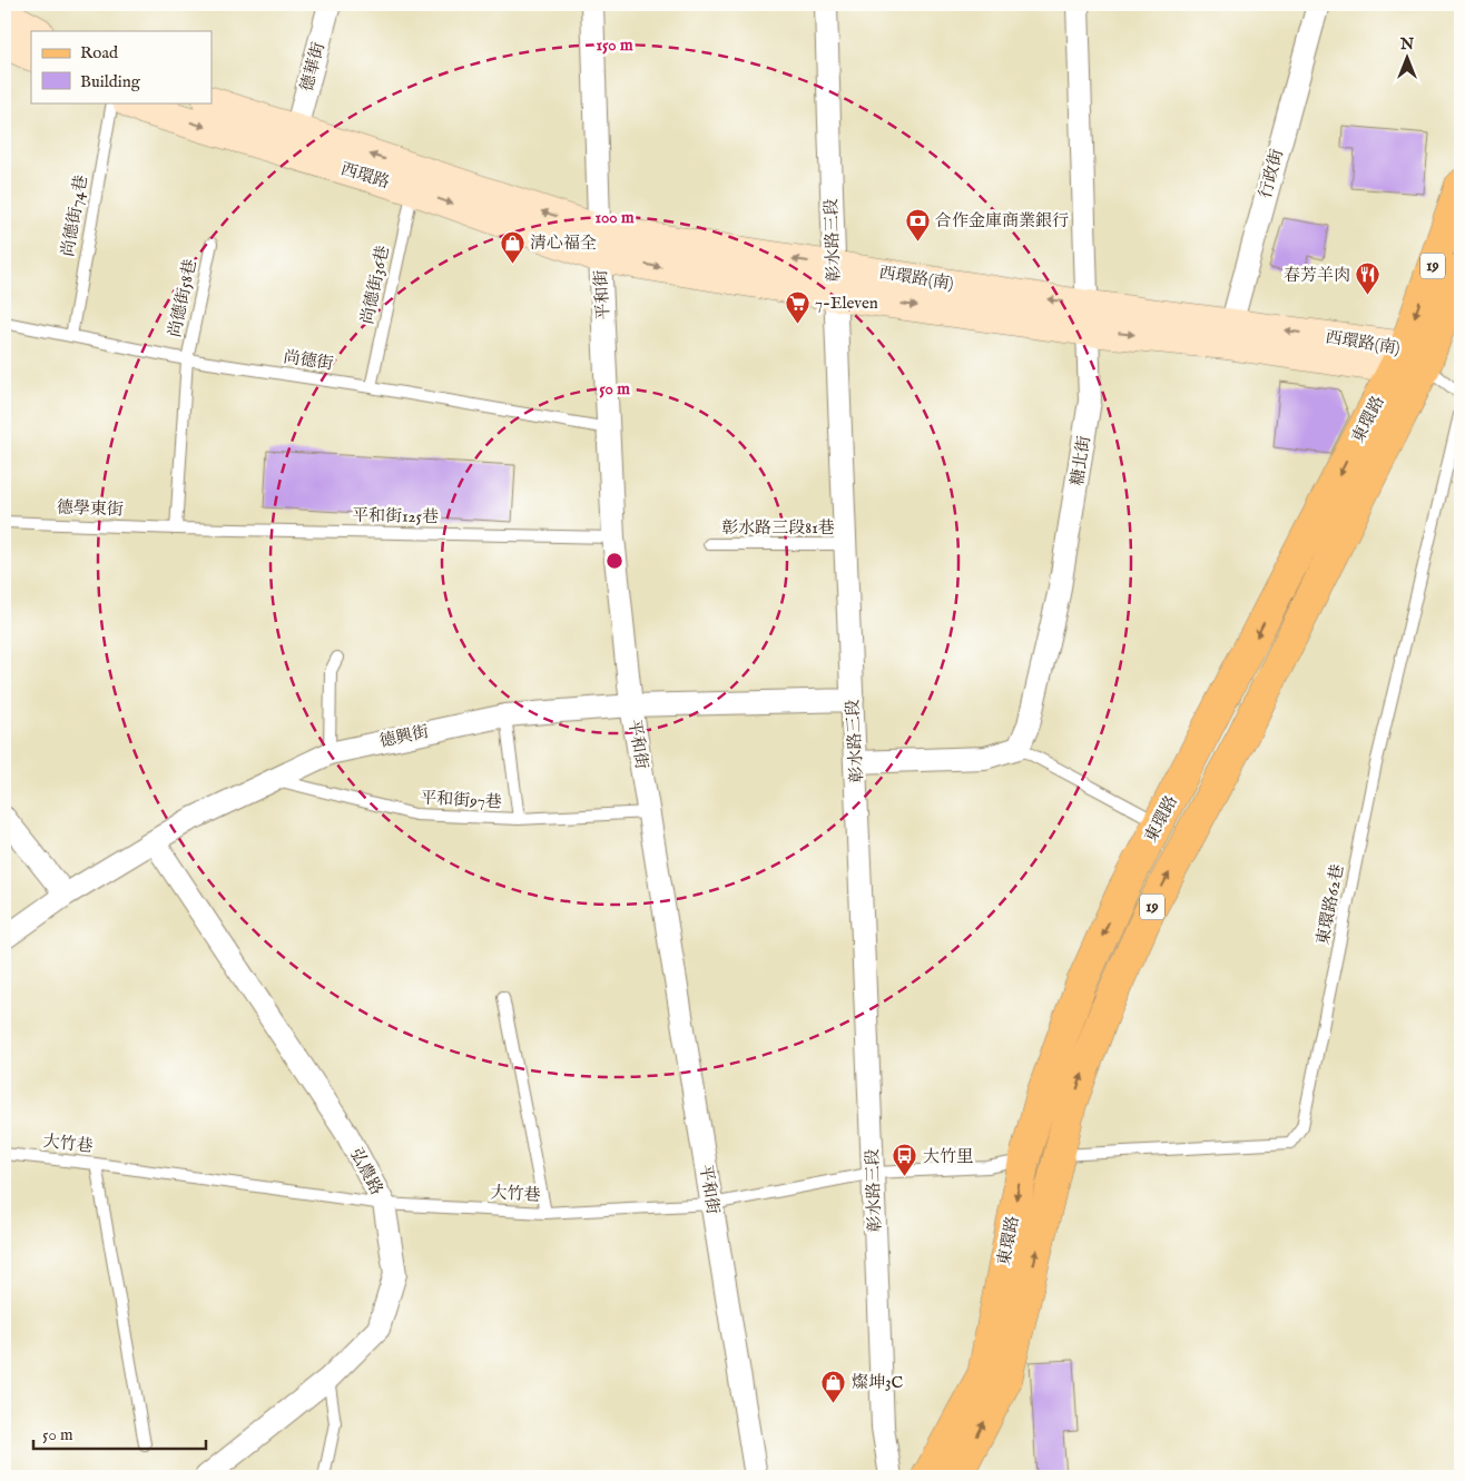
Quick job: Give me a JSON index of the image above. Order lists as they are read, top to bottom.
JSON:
{
  "streets": {
    "main road": [
      "西環路",
      "19",
      "西環路(南)",
      "東環路"
    ],
    "street": [
      "德華街",
      "行政街",
      "彰水路三段",
      "平和街",
      "糖北街",
      "德興街",
      "弘農路"
    ],
    "lane": [
      "尚德街74巷",
      "尚德街36巷",
      "尚德街58巷",
      "尚德街",
      "德學東街",
      "平和街125巷",
      "彰水路三段81巷",
      "平和街97巷",
      "東環路62巷",
      "大竹巷"
    ]
  },
  "crossings": [
    ["德華街", "西環路"],
    ["行政街", "西環路(南)"],
    ["西環路", "西環路(南)"],
    ["西環路", "尚德街36巷"],
    ["西環路", "平和街"],
    ["尚德街74巷", "尚德街"],
    ["彰水路三段", "西環路(南)"],
    ["彰水路三段", "彰水路三段81巷"],
    ["彰水路三段", "德興街"],
    ["彰水路三段", "大竹巷"],
    ["西環路(南)", "平和街"],
    ["西環路(南)", "東環路"],
    ["西環路(南)", "糖北街"],
    ["尚德街36巷", "尚德街"],
    ["平和街", "尚德街"],
    ["平和街", "平和街125巷"],
    ["平和街", "德興街"],
    ["平和街", "平和街97巷"],
    ["平和街", "大竹巷"],
    ["尚德街58巷", "尚德街"],
    ["尚德街58巷", "德學東街"],
    ["尚德街58巷", "平和街125巷"],
    ["東環路", "東環路62巷"],
    ["東環路", "大竹巷"],
    ["德學東街", "平和街125巷"],
    ["德興街", "平和街97巷"],
    ["德興街", "弘農路"],
    ["東環路62巷", "大竹巷"],
    ["大竹巷", "弘農路"]
  ],
  "places": {
    "bank": ["合作金庫商業銀行"],
    "shop": ["清心福全", "燦坤3C"],
    "restaurant": ["春芳羊肉"],
    "supermarket": ["7-Eleven"],
    "bus stop": ["大竹里"]
  },
  "legend": ["Road", "Building"],
  "scale_bar": "50 m",
  "north": "top",
  "rings": ["150 m", "100 m", "50 m"]
}
